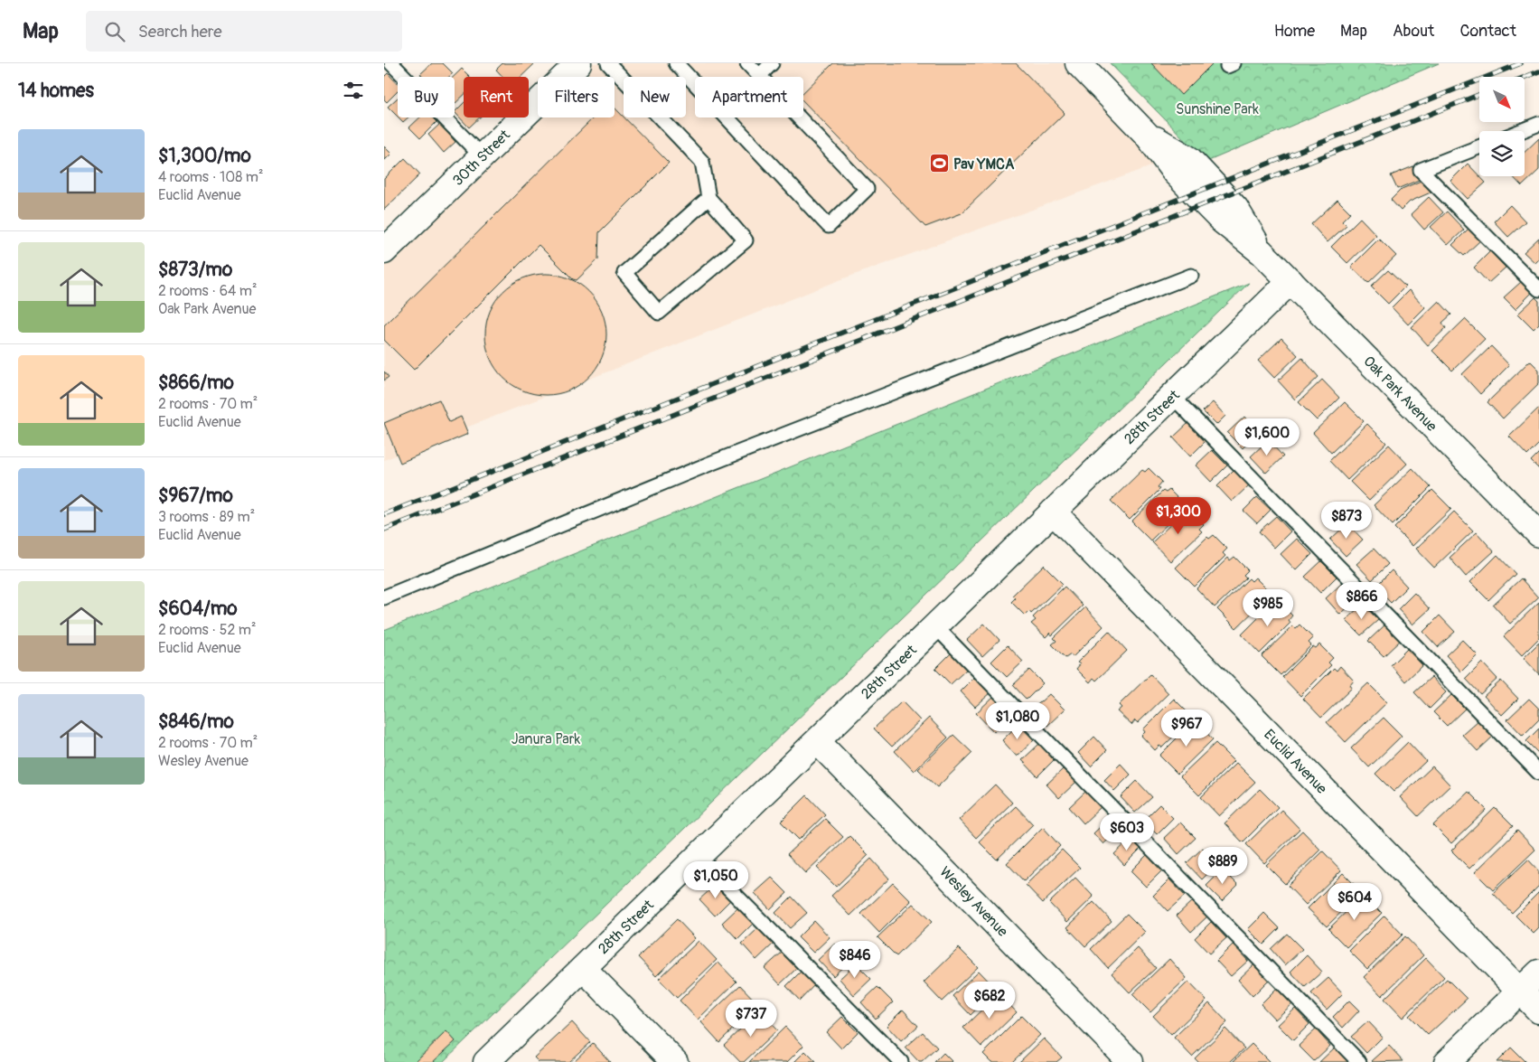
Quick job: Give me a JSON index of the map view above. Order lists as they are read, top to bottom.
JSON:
{
  "streets": {
    "street": [
      "30th Street",
      "Oak Park Avenue",
      "28th Street",
      "Euclid Avenue",
      "Wesley Avenue"
    ]
  },
  "crossings": [
    ["Oak Park Avenue", "28th Street"],
    ["28th Street", "Euclid Avenue"],
    ["28th Street", "Wesley Avenue"]
  ],
  "parks": ["Sunshine Park", "Janura Park"],
  "places": {
    "sports": ["Pav YMCA"]
  },
  "north": "bottom right",
  "page": {
    "header": "Map",
    "search": "Search here",
    "nav": [
      "Home",
      "Map",
      "About",
      "Contact"
    ],
    "heading": "14 homes",
    "chip": [
      "Buy",
      "Rent",
      "Filters",
      "New",
      "Apartment"
    ],
    "list": [
      {
        "name": "$1,300/mo",
        "note": "4 rooms · 108 m² · Euclid Avenue"
      },
      {
        "name": "$873/mo",
        "note": "2 rooms · 64 m² · Oak Park Avenue"
      },
      {
        "name": "$866/mo",
        "note": "2 rooms · 70 m² · Euclid Avenue"
      },
      {
        "name": "$967/mo",
        "note": "3 rooms · 89 m² · Euclid Avenue"
      },
      {
        "name": "$604/mo",
        "note": "2 rooms · 52 m² · Euclid Avenue"
      },
      {
        "name": "$846/mo",
        "note": "2 rooms · 70 m² · Wesley Avenue"
      }
    ],
    "price": [
      "$1,600",
      "$1,300",
      "$873",
      "$866",
      "$985",
      "$1,080",
      "$967",
      "$603",
      "$889",
      "$1,050",
      "$604",
      "$846",
      "$682",
      "$737"
    ]
  }
}
